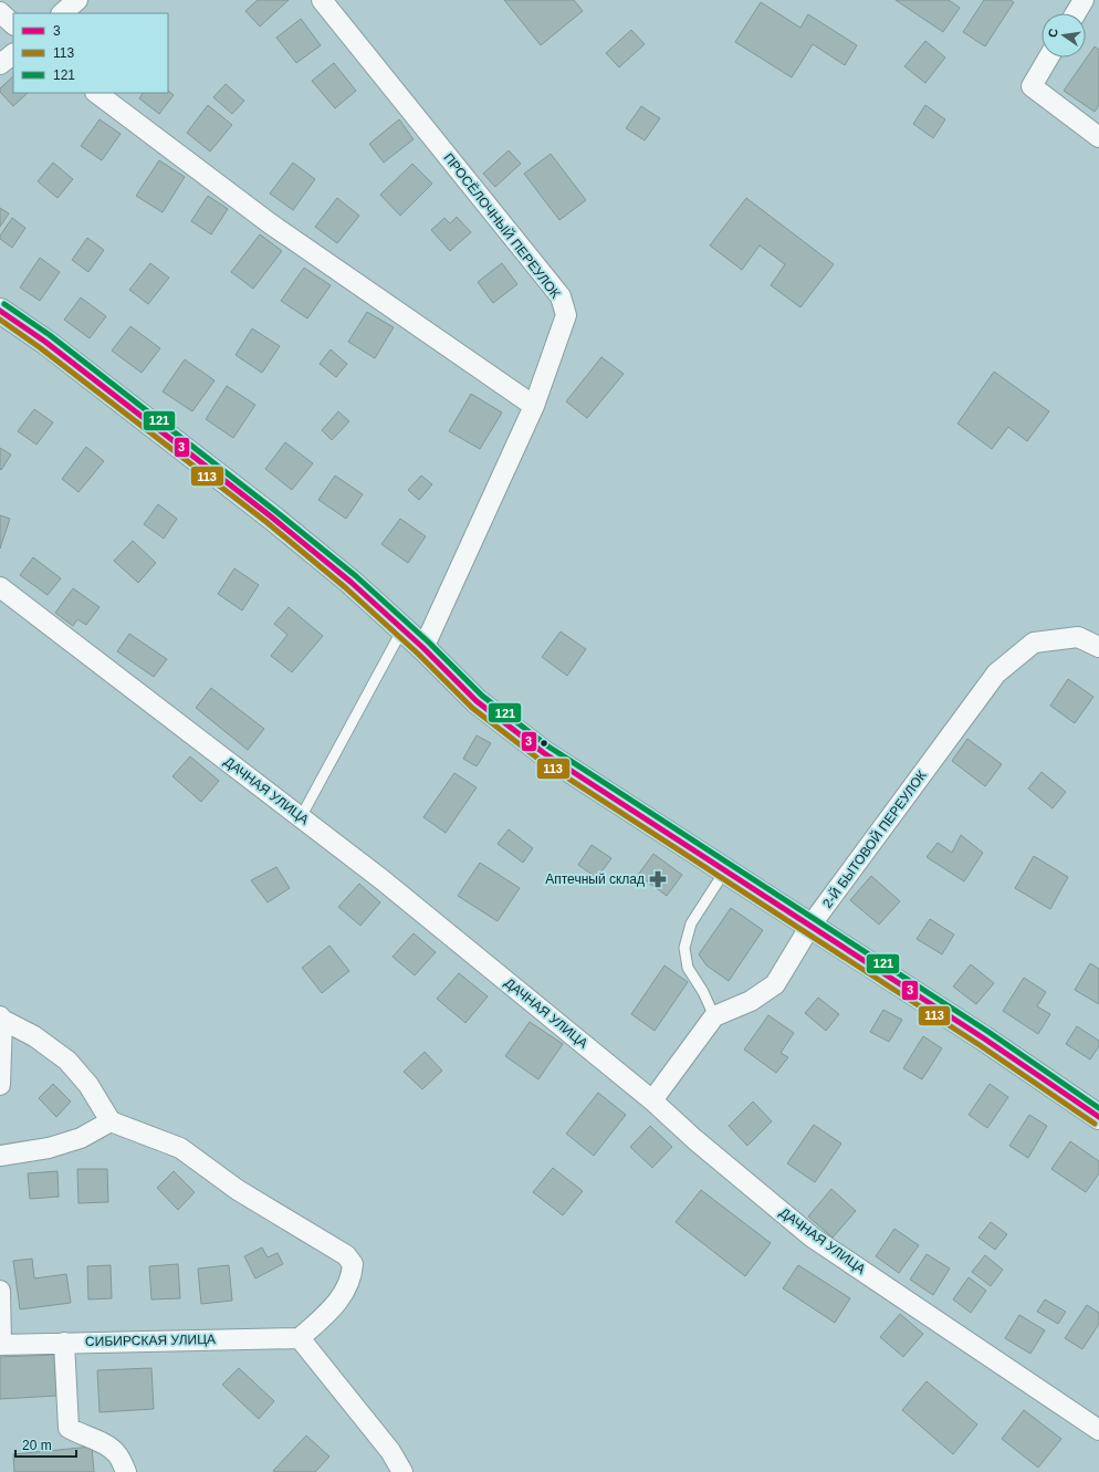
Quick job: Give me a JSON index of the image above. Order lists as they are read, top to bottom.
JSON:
{
  "streets": {
    "street": [
      "ПРОСЁЛОЧНЫЙ ПЕРЕУЛОК",
      "ДАЧНАЯ УЛИЦА",
      "2-Й БЫТОВОЙ ПЕРЕУЛОК",
      "СИБИРСКАЯ УЛИЦА"
    ]
  },
  "crossings": [
    ["ДАЧНАЯ УЛИЦА", "2-Й БЫТОВОЙ ПЕРЕУЛОК"]
  ],
  "places": {
    "pharmacy": ["Аптечный склад"]
  },
  "lines": ["transit line 121", "transit line 3", "transit line 113"],
  "legend": ["3", "113", "121"],
  "scale_bar": "20 m",
  "north": "left"
}
